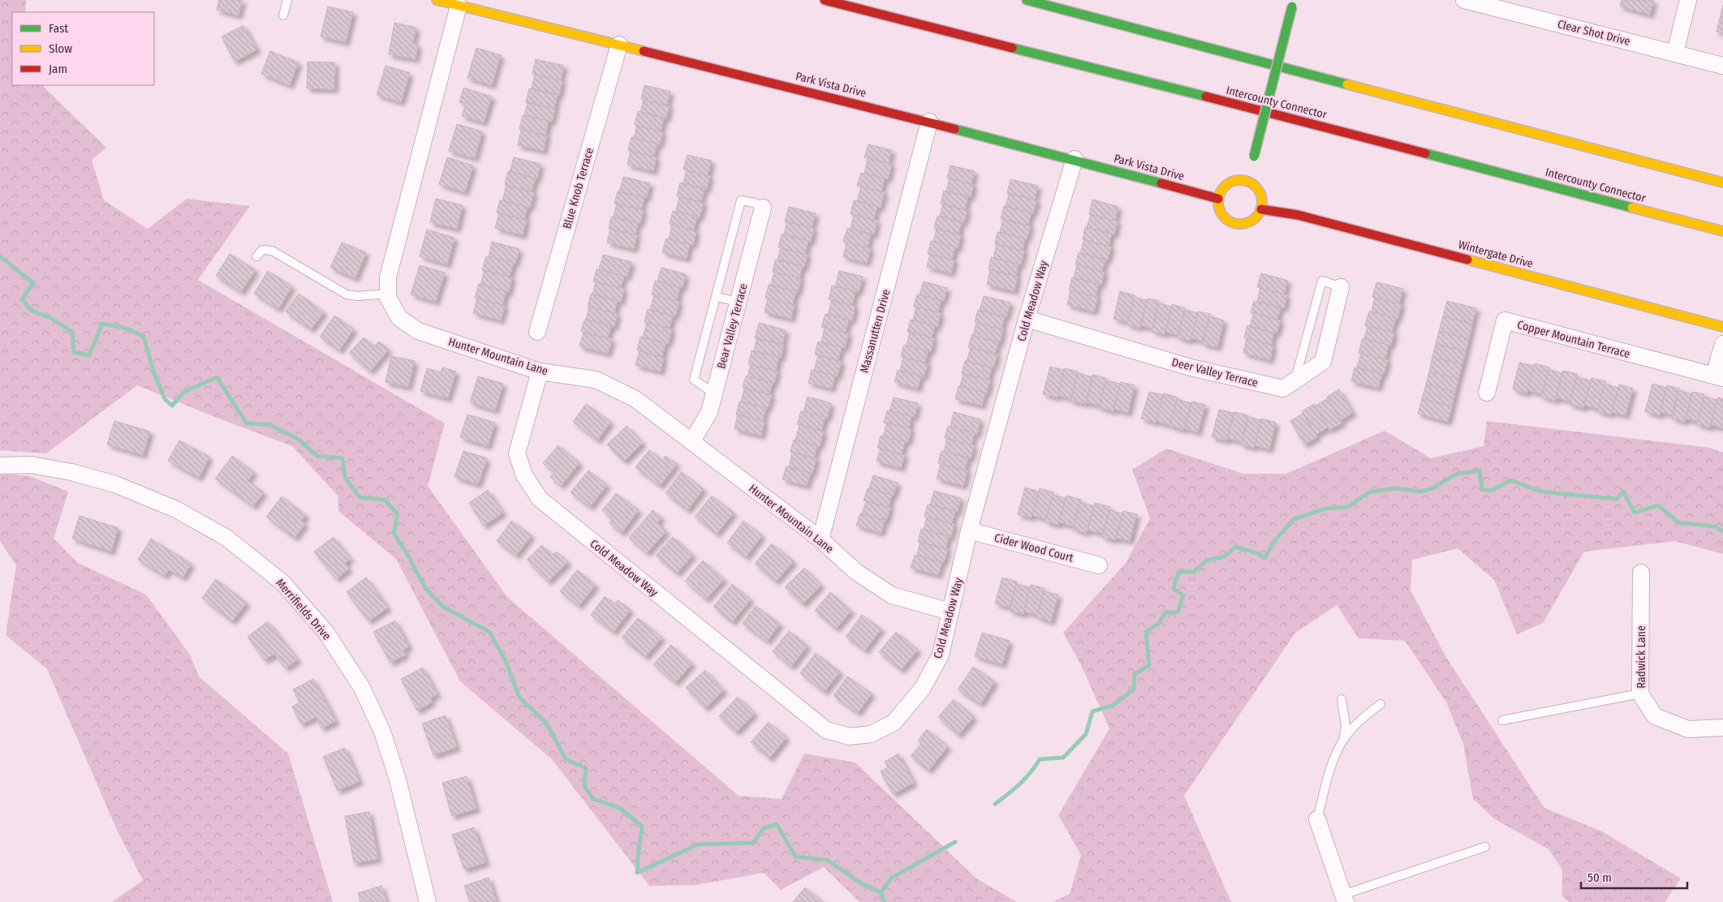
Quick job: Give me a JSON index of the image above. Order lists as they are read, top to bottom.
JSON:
{
  "streets": {
    "main road": ["Park Vista Drive", "Intercounty Connector", "Wintergate Drive"],
    "street": [
      "Clear Shot Drive",
      "Blue Knob Terrace",
      "Cold Meadow Way",
      "Bear Valley Terrace",
      "Massanutten Drive",
      "Copper Mountain Terrace",
      "Hunter Mountain Lane",
      "Deer Valley Terrace",
      "Cider Wood Court",
      "Merrifields Drive",
      "Radwick Lane"
    ]
  },
  "crossings": [
    ["Park Vista Drive", "Blue Knob Terrace"],
    ["Park Vista Drive", "Wintergate Drive"],
    ["Park Vista Drive", "Cold Meadow Way"],
    ["Park Vista Drive", "Massanutten Drive"],
    ["Park Vista Drive", "Hunter Mountain Lane"],
    ["Cold Meadow Way", "Hunter Mountain Lane"],
    ["Cold Meadow Way", "Deer Valley Terrace"],
    ["Cold Meadow Way", "Cider Wood Court"],
    ["Bear Valley Terrace", "Hunter Mountain Lane"],
    ["Massanutten Drive", "Hunter Mountain Lane"]
  ],
  "legend": ["Fast", "Slow", "Jam"],
  "scale_bar": "50 m"
}
